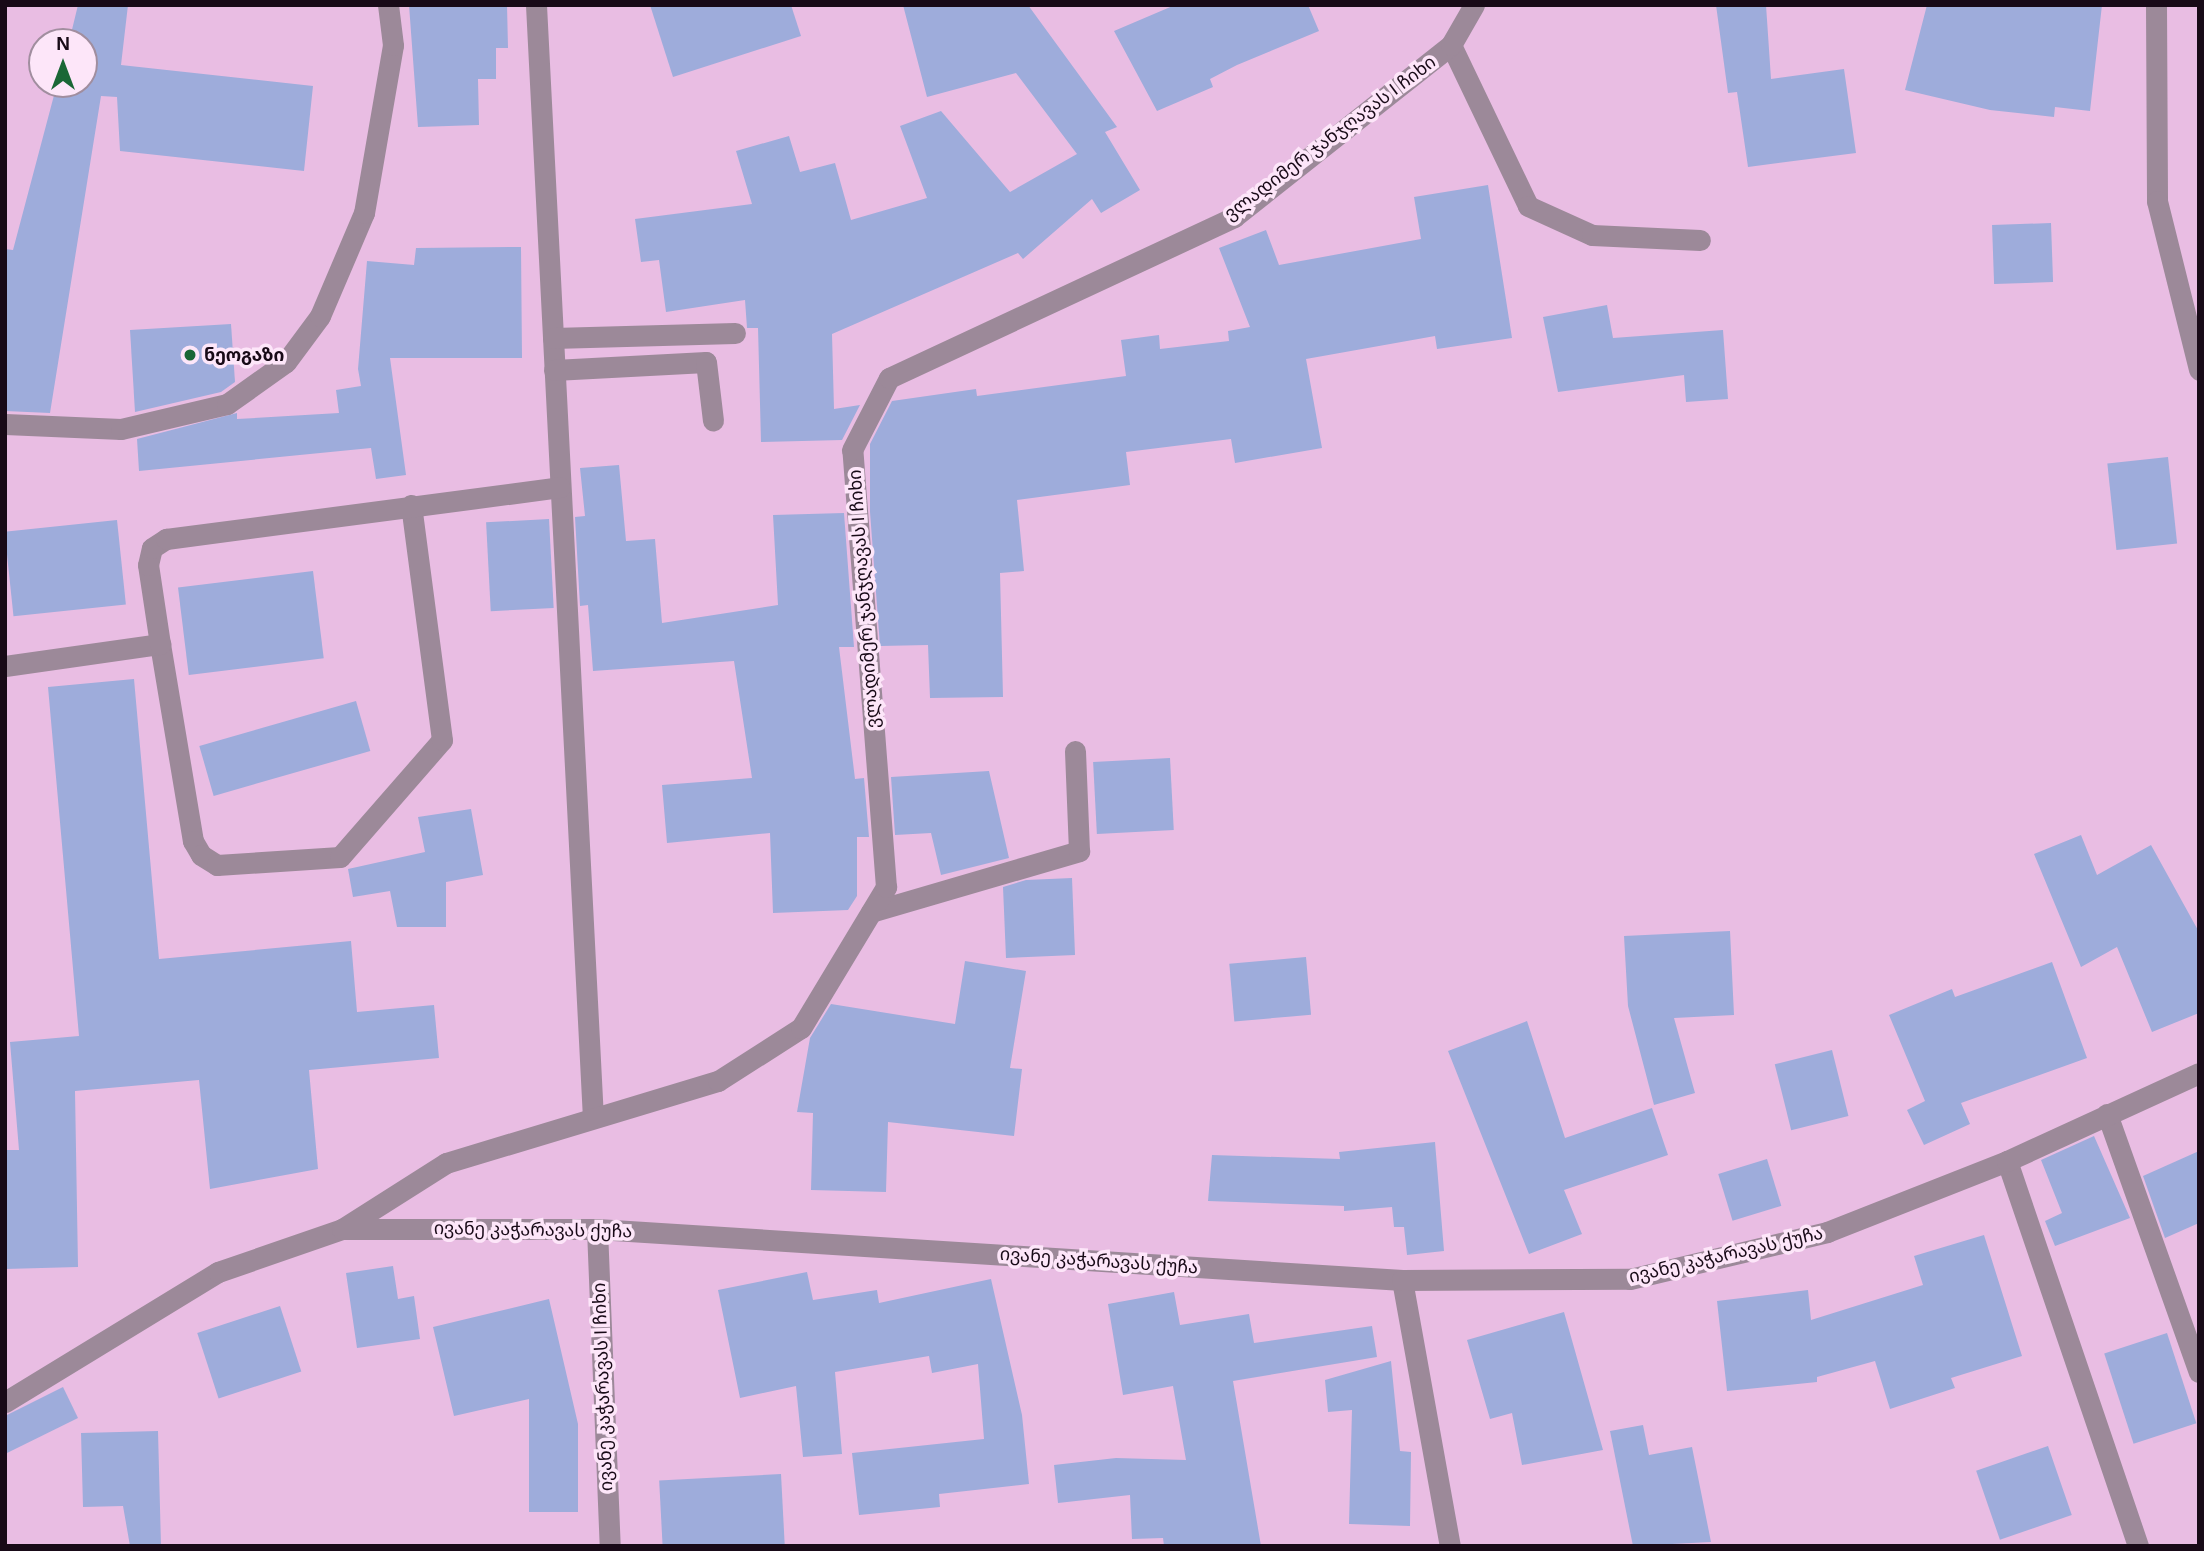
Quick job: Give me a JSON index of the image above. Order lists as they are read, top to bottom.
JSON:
{
  "streets": {
    "street": ["ვლადიმერ ჯანჯღავას I ჩიხი", "ივანე კაჭარავას ქუჩა", "ივანე კაჭარავას I ჩიხი"]
  },
  "crossings": [
    ["ვლადიმერ ჯანჯღავას I ჩიხი", "ივანე კაჭარავას ქუჩა"],
    ["ივანე კაჭარავას ქუჩა", "ივანე კაჭარავას I ჩიხი"]
  ],
  "places": ["ნეოგაზი"],
  "north": "top"
}
